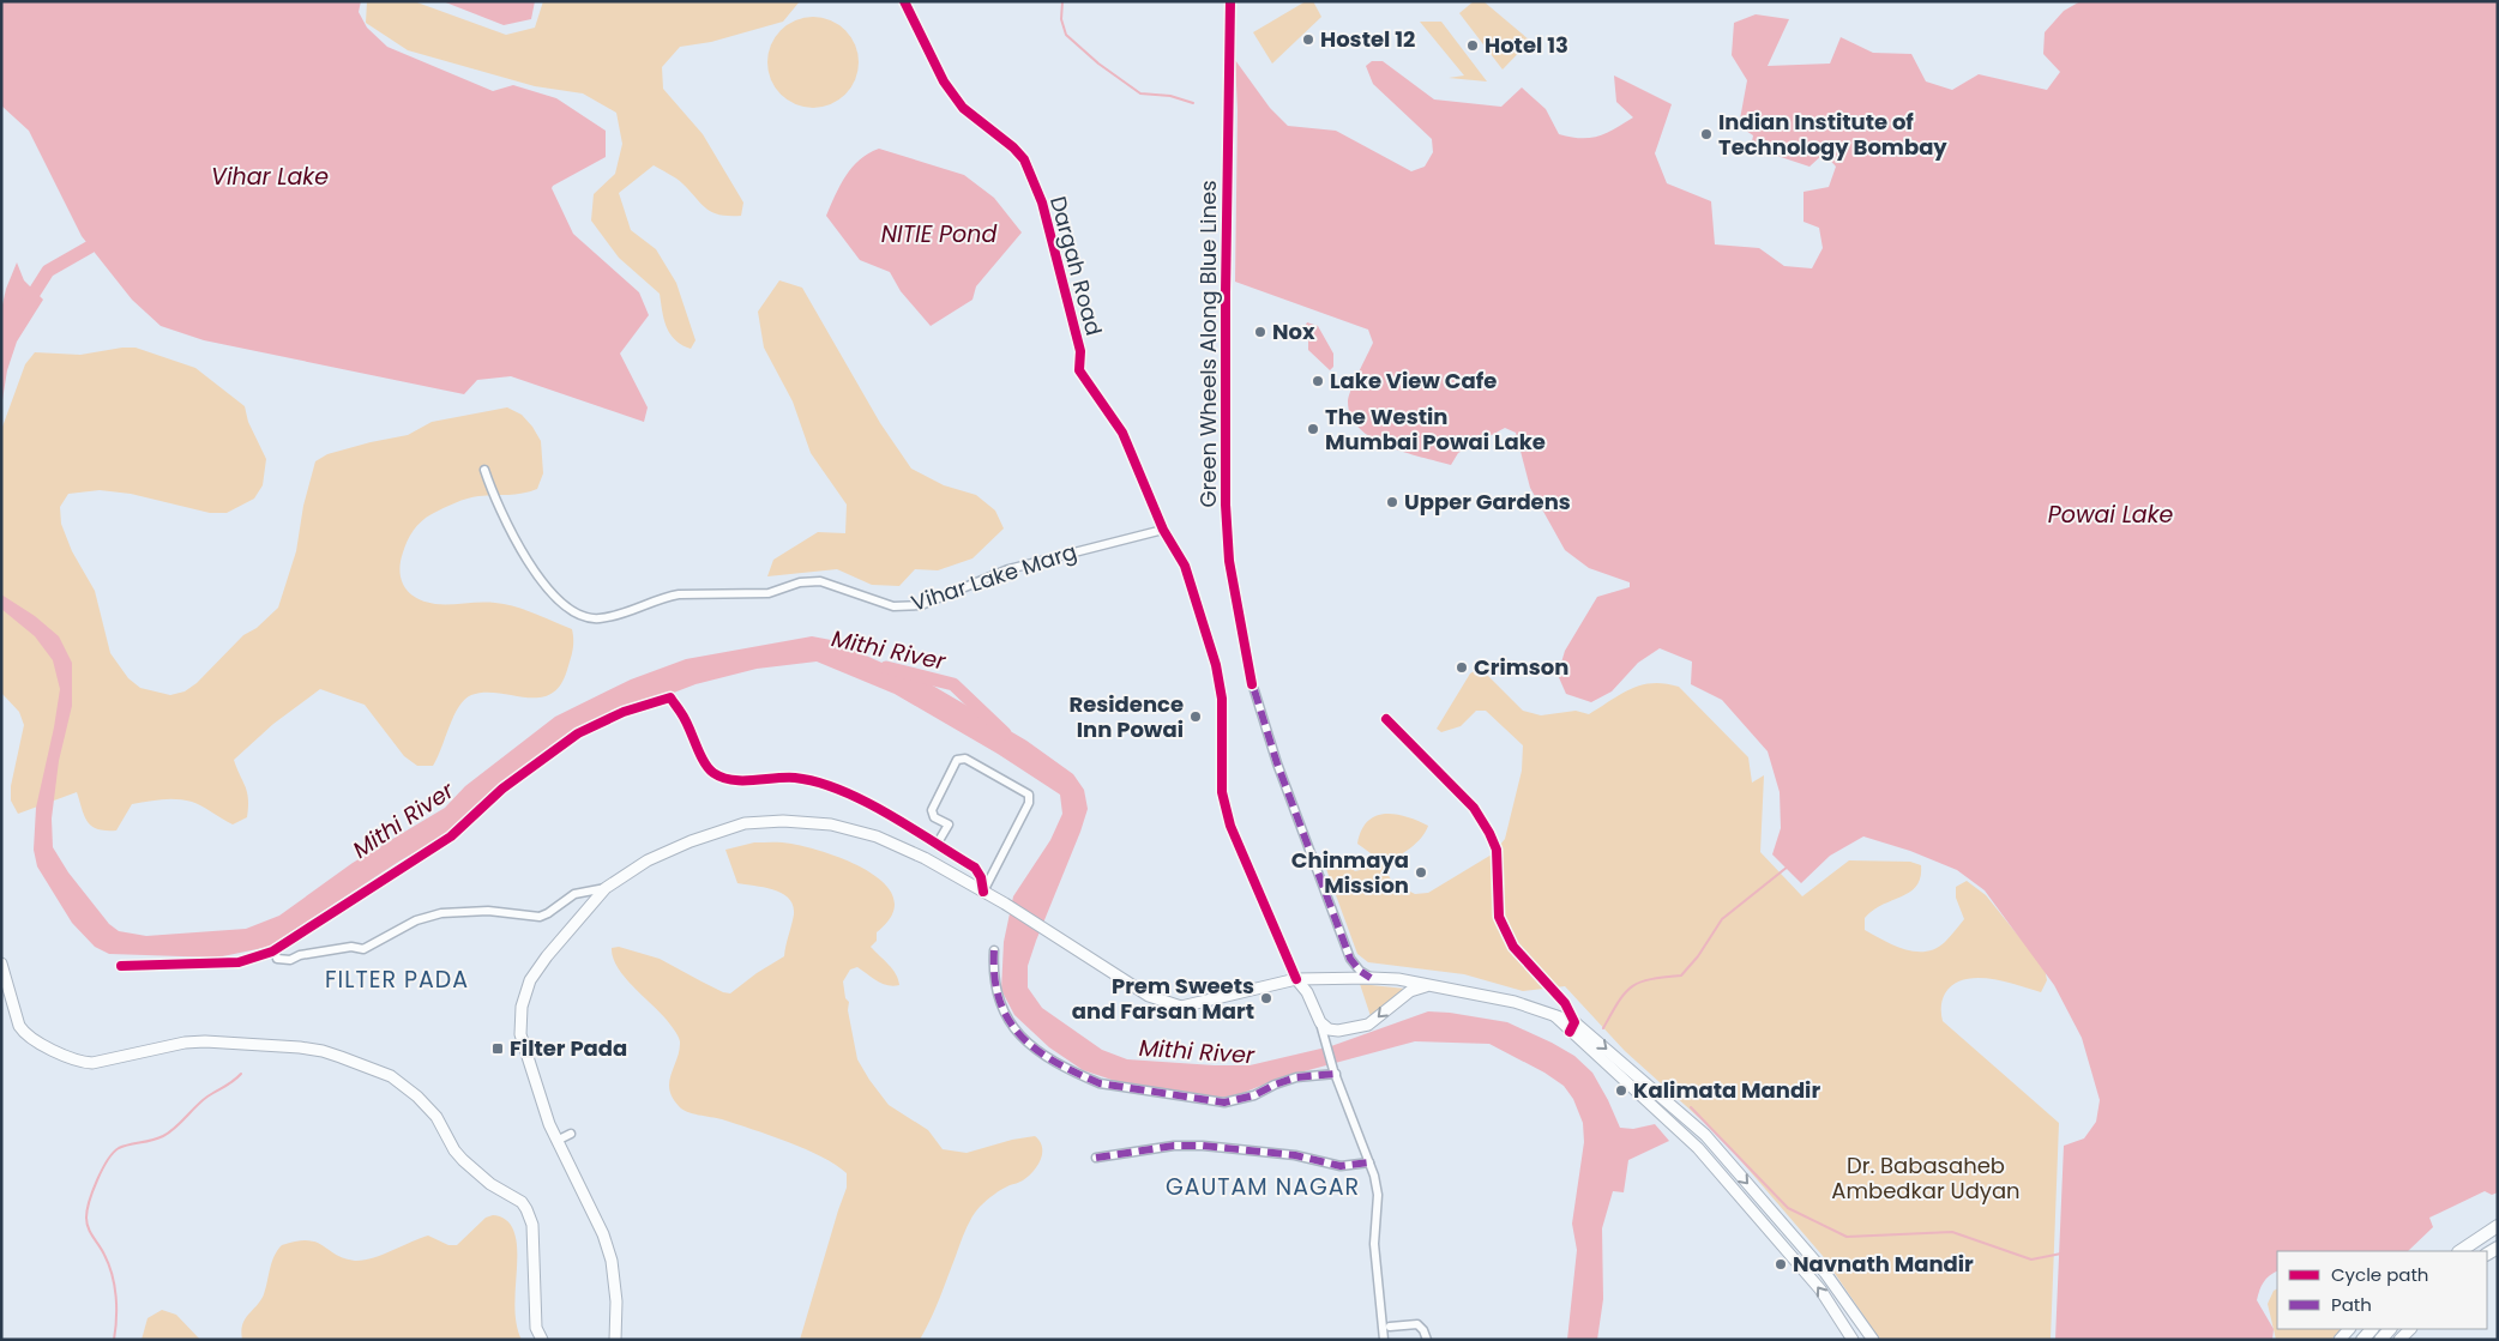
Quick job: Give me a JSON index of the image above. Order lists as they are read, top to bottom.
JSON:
{
  "streets": {
    "street": ["Dargah Road", "Vihar Lake Marg"],
    "cycle path": ["Green Wheels Along Blue Lines"]
  },
  "crossings": [
    ["Dargah Road", "Vihar Lake Marg"]
  ],
  "districts": ["FILTER PADA", "GAUTAM NAGAR"],
  "water": [
    "Vihar Lake",
    "NITIE Pond",
    "Powai Lake",
    "Mithi River"
  ],
  "parks": ["Dr. Babasaheb Ambedkar Udyan"],
  "places": {
    "other": [
      "Hostel 12",
      "Hotel 13",
      "Indian Institute of Technology Bombay",
      "Nox",
      "Lake View Cafe",
      "The Westin Mumbai Powai Lake",
      "Upper Gardens",
      "Crimson",
      "Residence Inn Powai",
      "Chinmaya Mission",
      "Prem Sweets and Farsan Mart",
      "Kalimata Mandir",
      "Navnath Mandir"
    ],
    "transit": ["Filter Pada"]
  },
  "legend": ["Cycle path", "Path"]
}
